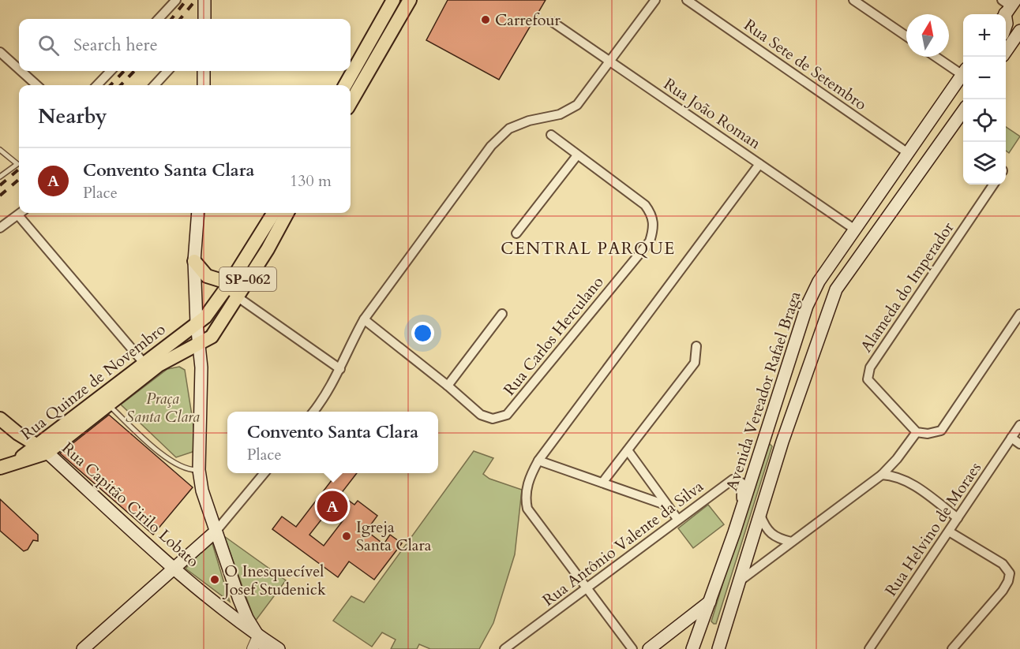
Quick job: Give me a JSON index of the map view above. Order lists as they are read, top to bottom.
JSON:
{
  "streets": {
    "main road": [
      "SP-062",
      "Rua Quinze de Novembro",
      "Avenida Vereador Rafael Braga",
      "Rua Capitão Cirilo Lobato"
    ],
    "street": [
      "Rua Sete de Setembro",
      "Rua João Roman",
      "Alameda do Imperador",
      "Rua Carlos Herculano",
      "Rua Helvino de Moraes",
      "Rua Antônio Valente da Silva"
    ]
  },
  "crossings": [
    ["Rua Sete de Setembro", "Avenida Vereador Rafael Braga"],
    ["Rua João Roman", "Avenida Vereador Rafael Braga"],
    ["SP-062", "Rua Quinze de Novembro"],
    ["Rua Quinze de Novembro", "Rua Capitão Cirilo Lobato"],
    ["Avenida Vereador Rafael Braga", "Rua Antônio Valente da Silva"]
  ],
  "districts": ["CENTRAL PARQUE"],
  "parks": ["Praça Santa Clara"],
  "places": ["Carrefour", "Igreja Santa Clara", "O Inesquecível Josef Studenick"],
  "north": "top",
  "page": {
    "map_buttons": ["+", "−"],
    "search": "Search here",
    "heading": "Nearby",
    "list": [
      {
        "mark": "A",
        "name": "Convento Santa Clara",
        "note": "Place",
        "value": "130 m"
      }
    ],
    "popup": ["Convento Santa Clara", "Place"],
    "pins": "A"
  }
}
